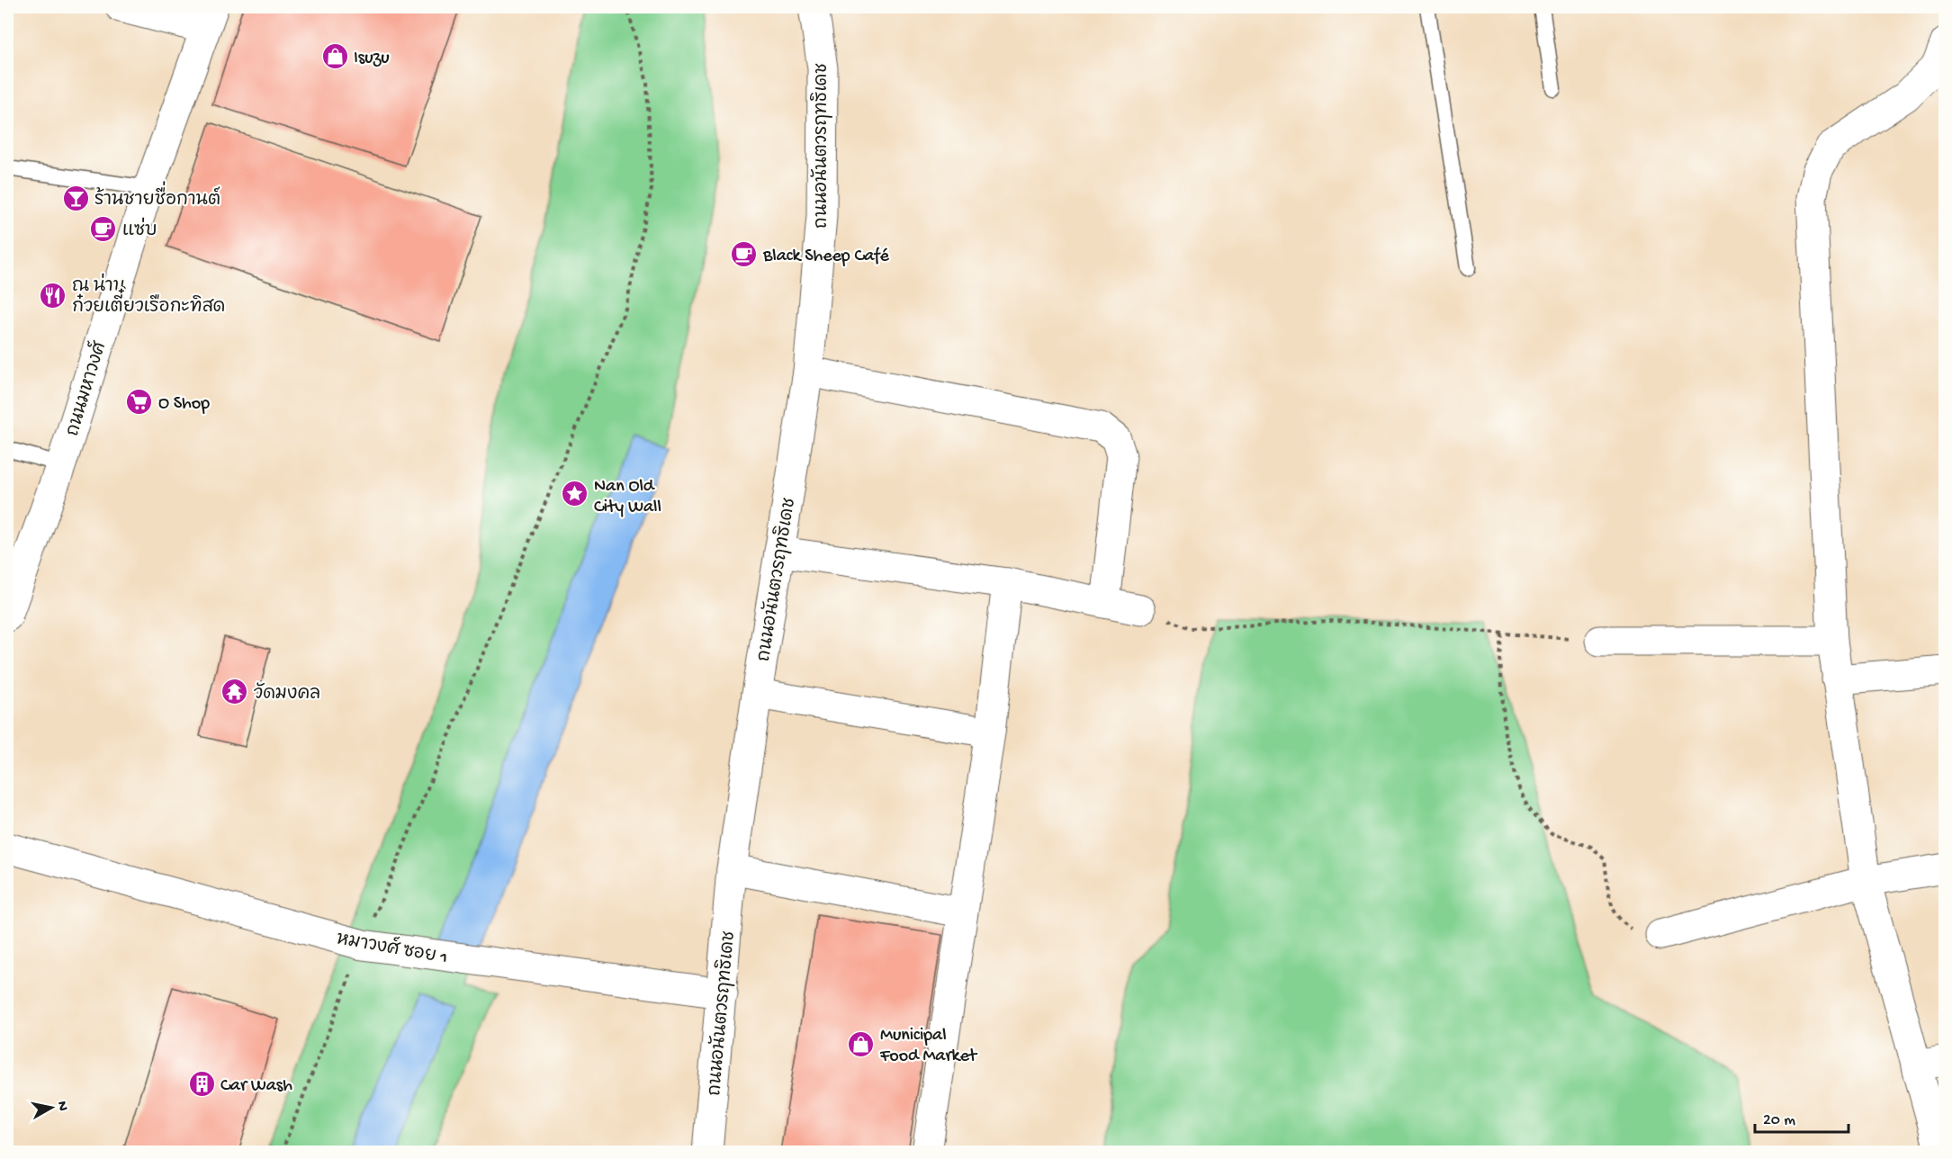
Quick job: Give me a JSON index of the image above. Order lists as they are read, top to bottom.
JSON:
{
  "streets": {
    "street": ["ถนนอนันตวรฤทธิเดช", "ถนนมหาวงศ์", "หมาวงศ์ ซอย 1"]
  },
  "crossings": [
    ["ถนนอนันตวรฤทธิเดช", "หมาวงศ์ ซอย 1"]
  ],
  "places": {
    "shop": ["Isuzu", "Municipal Food Market"],
    "bar": ["ร้านชายชื่อกานต์"],
    "cafe": ["แซ่บ", "Black Sheep Café"],
    "restaurant": ["ณ น่าน ก๋วยเตี๋ยวเรือกะทิสด"],
    "supermarket": ["O Shop"],
    "place": ["Nan Old City Wall"],
    "temple": ["วัดมงคล"],
    "building": ["Car Wash"]
  },
  "scale_bar": "20 m",
  "north": "right"
}
